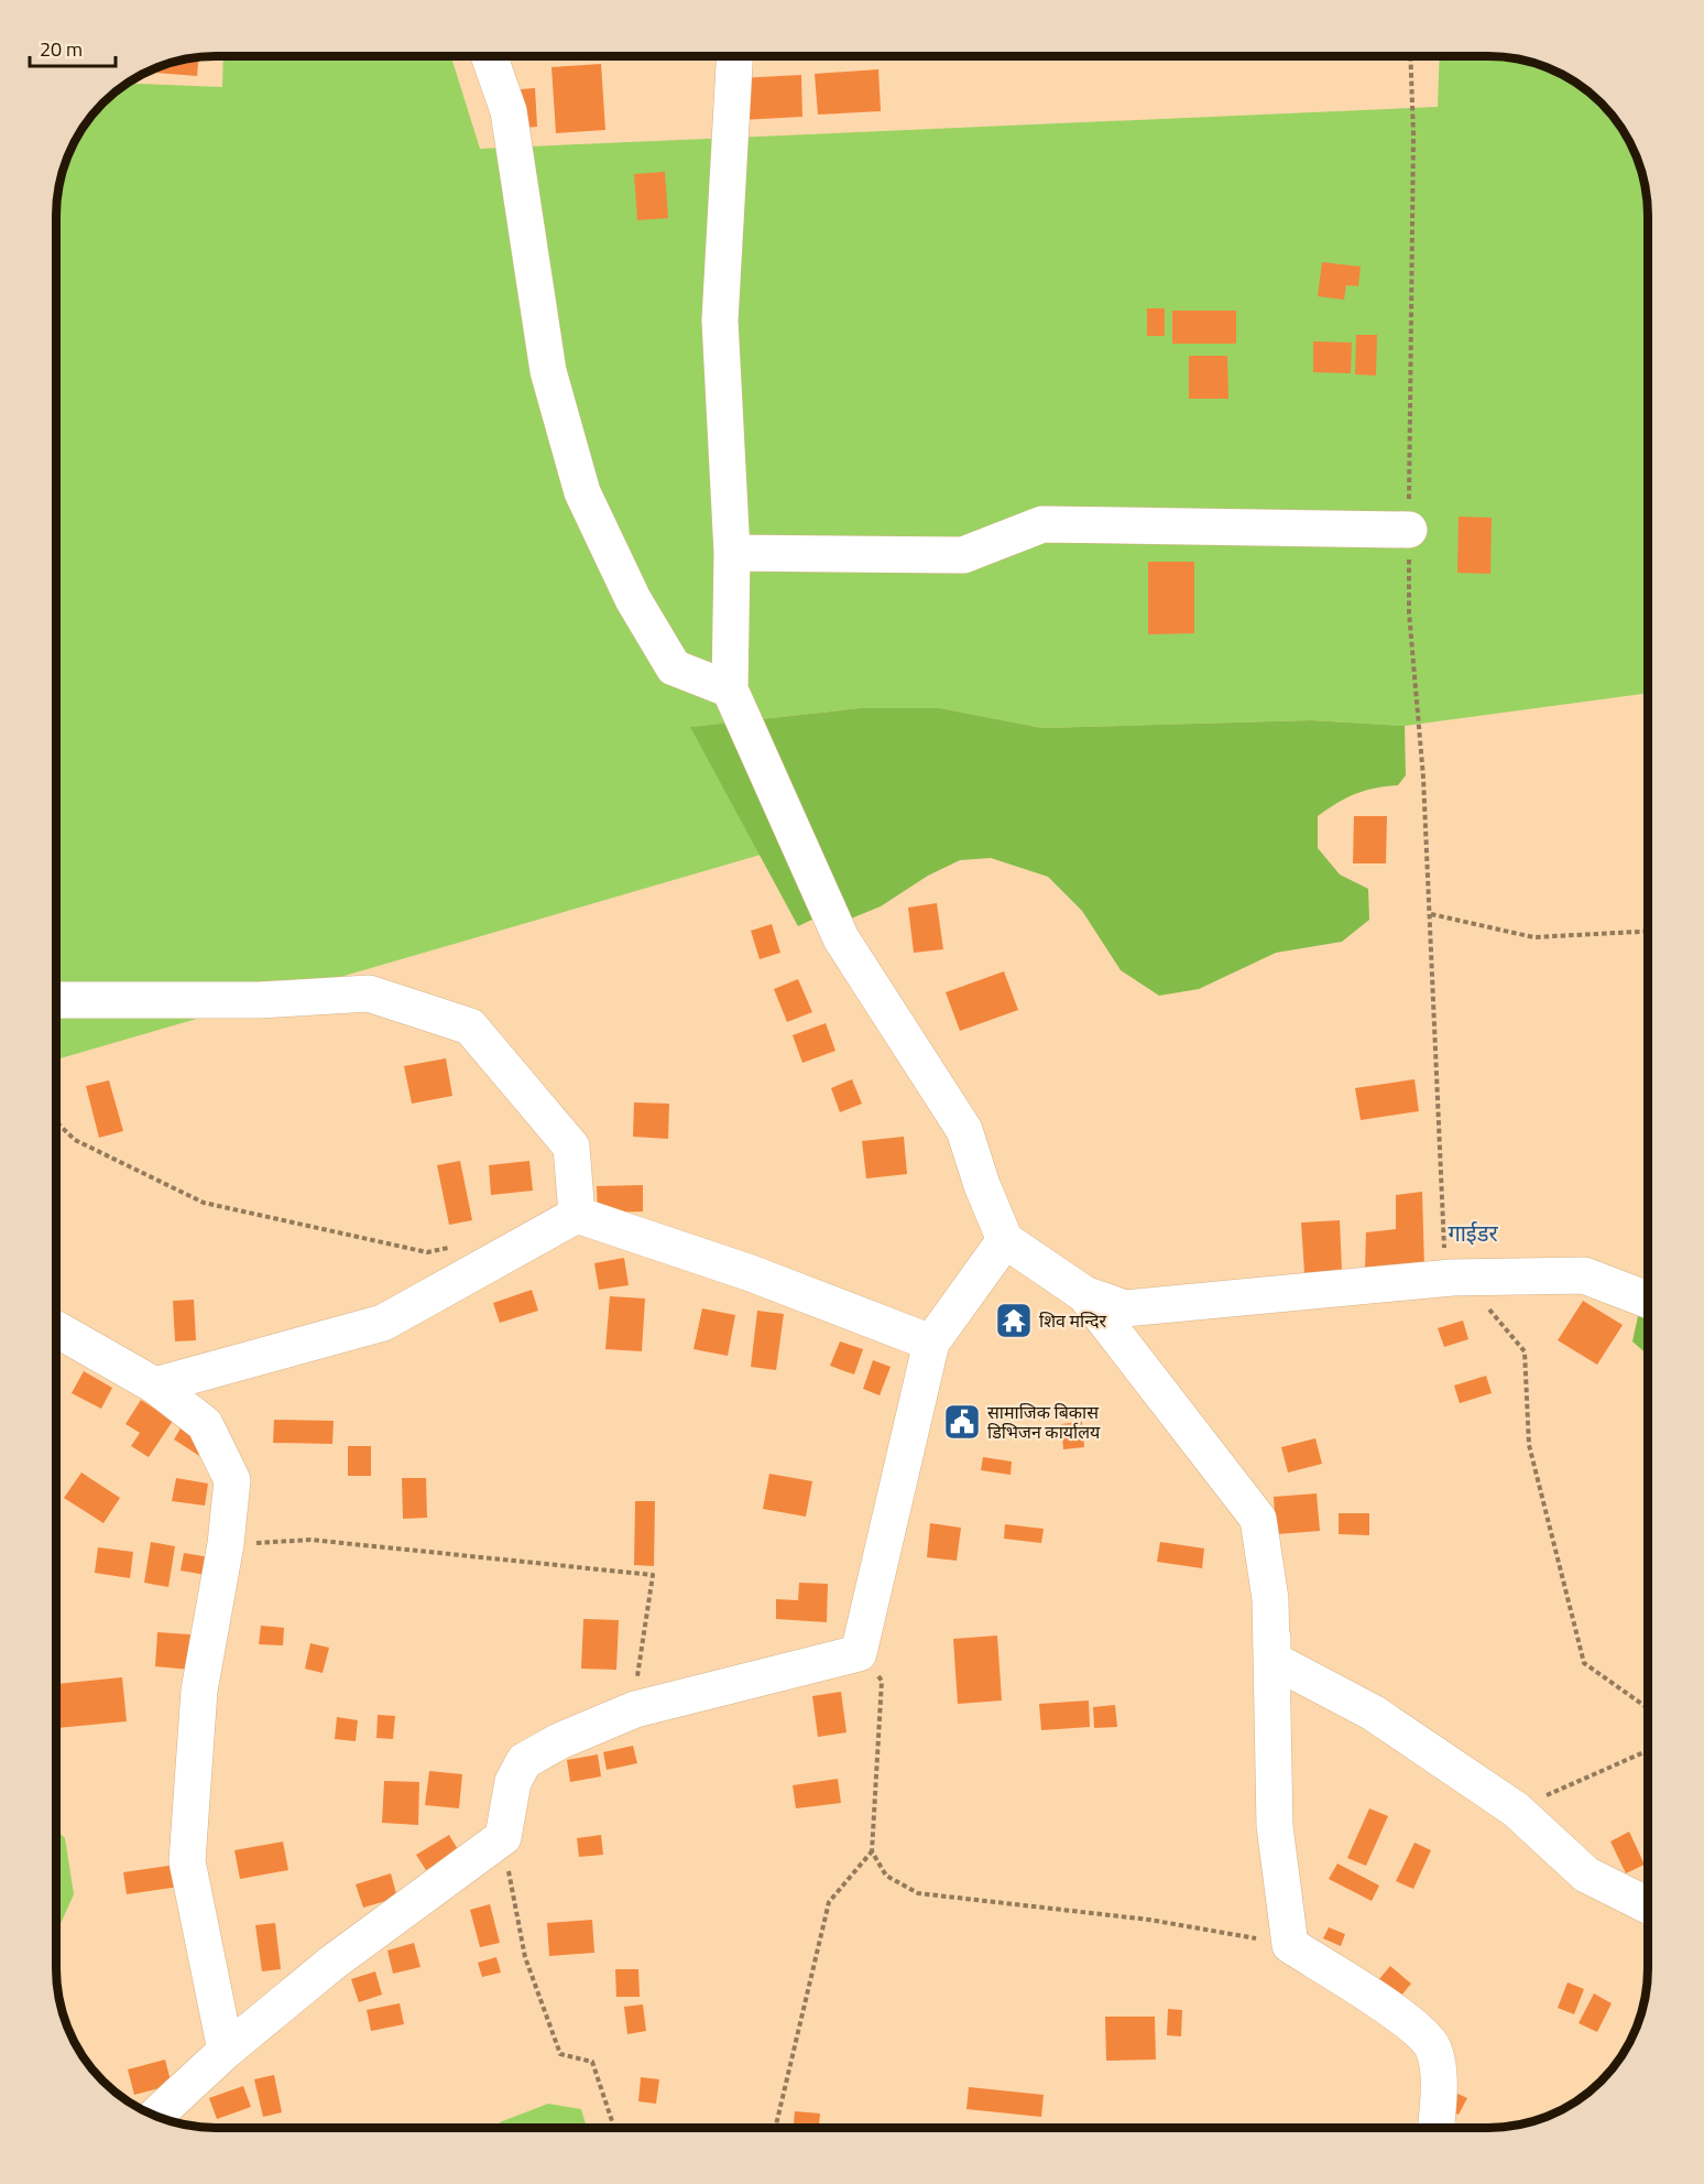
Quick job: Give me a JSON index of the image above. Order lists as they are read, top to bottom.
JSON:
{
  "districts": ["गाईडर"],
  "places": {
    "temple": ["शिव मन्दिर"],
    "public building": ["सामाजिक बिकास डिभिजन कार्यालय"]
  },
  "scale_bar": "20 m"
}
